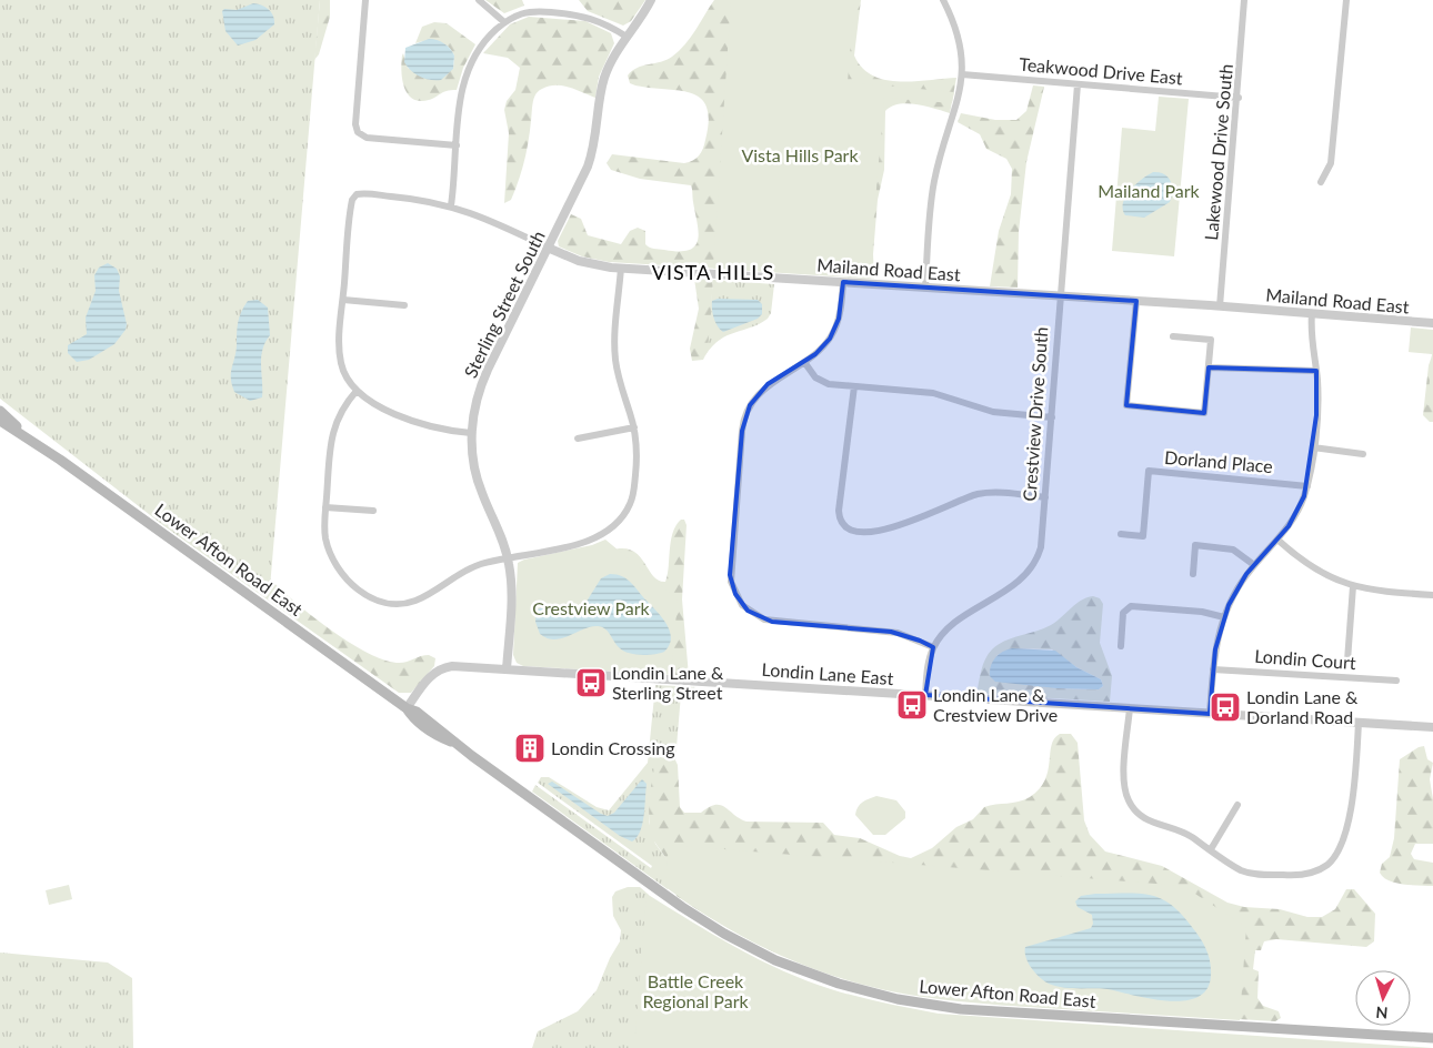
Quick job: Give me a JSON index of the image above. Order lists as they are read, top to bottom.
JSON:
{
  "streets": {
    "main road": ["Lower Afton Road East"],
    "street": [
      "Teakwood Drive East",
      "Lakewood Drive South",
      "Mailand Road East",
      "Sterling Street South",
      "Crestview Drive South",
      "Dorland Place",
      "Londin Court",
      "Londin Lane East"
    ]
  },
  "crossings": [
    ["Teakwood Drive East", "Lakewood Drive South"],
    ["Teakwood Drive East", "Crestview Drive South"],
    ["Lakewood Drive South", "Mailand Road East"],
    ["Mailand Road East", "Sterling Street South"],
    ["Mailand Road East", "Crestview Drive South"],
    ["Sterling Street South", "Londin Lane East"],
    ["Lower Afton Road East", "Londin Lane East"]
  ],
  "districts": ["VISTA HILLS"],
  "parks": [
    "Vista Hills Park",
    "Mailand Park",
    "Crestview Park",
    "Battle Creek Regional Park"
  ],
  "places": {
    "bus stop": ["Londin Lane & Sterling Street", "Londin Lane & Crestview Drive", "Londin Lane & Dorland Road"],
    "building": ["Londin Crossing"]
  },
  "north": "bottom"
}
